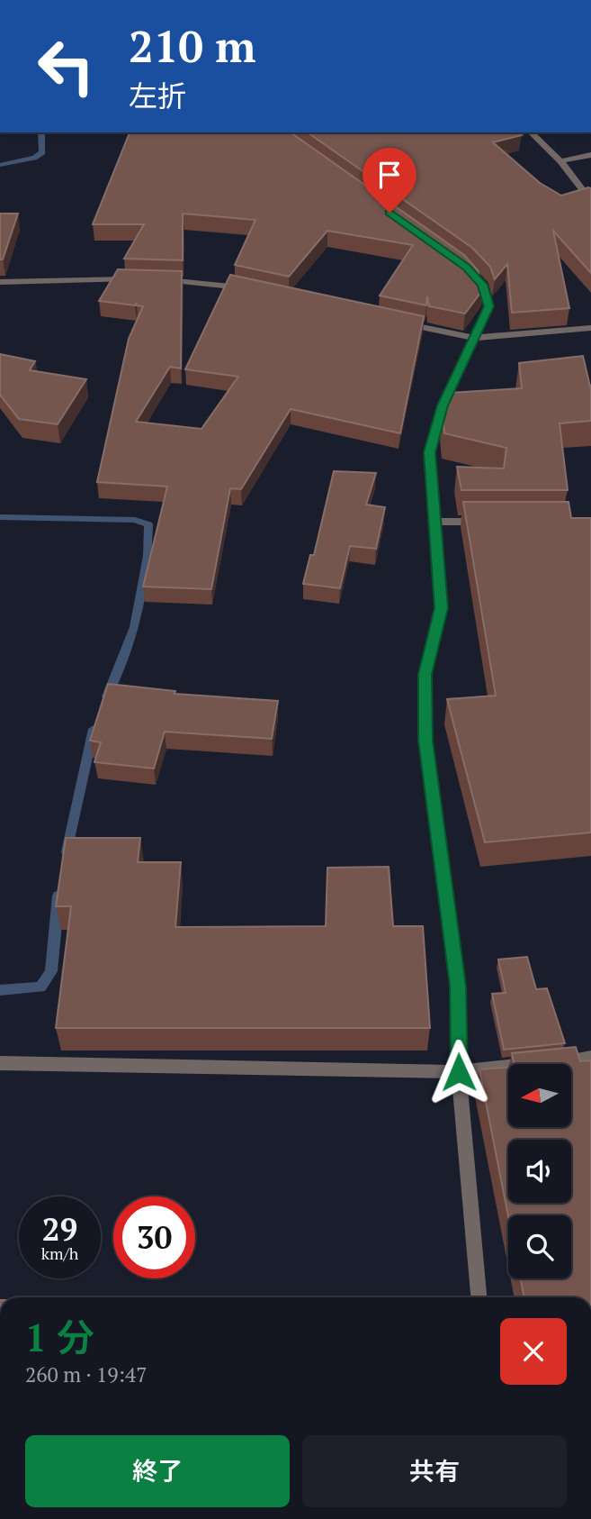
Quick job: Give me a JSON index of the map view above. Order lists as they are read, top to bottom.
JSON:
{
  "north": "left",
  "page": {
    "turn": ["210 m", "左折"],
    "speed": "29 km/h",
    "limit": "30",
    "heading": ["1 分", "260 m · 19:47"],
    "buttons": ["終了", "共有"]
  }
}
